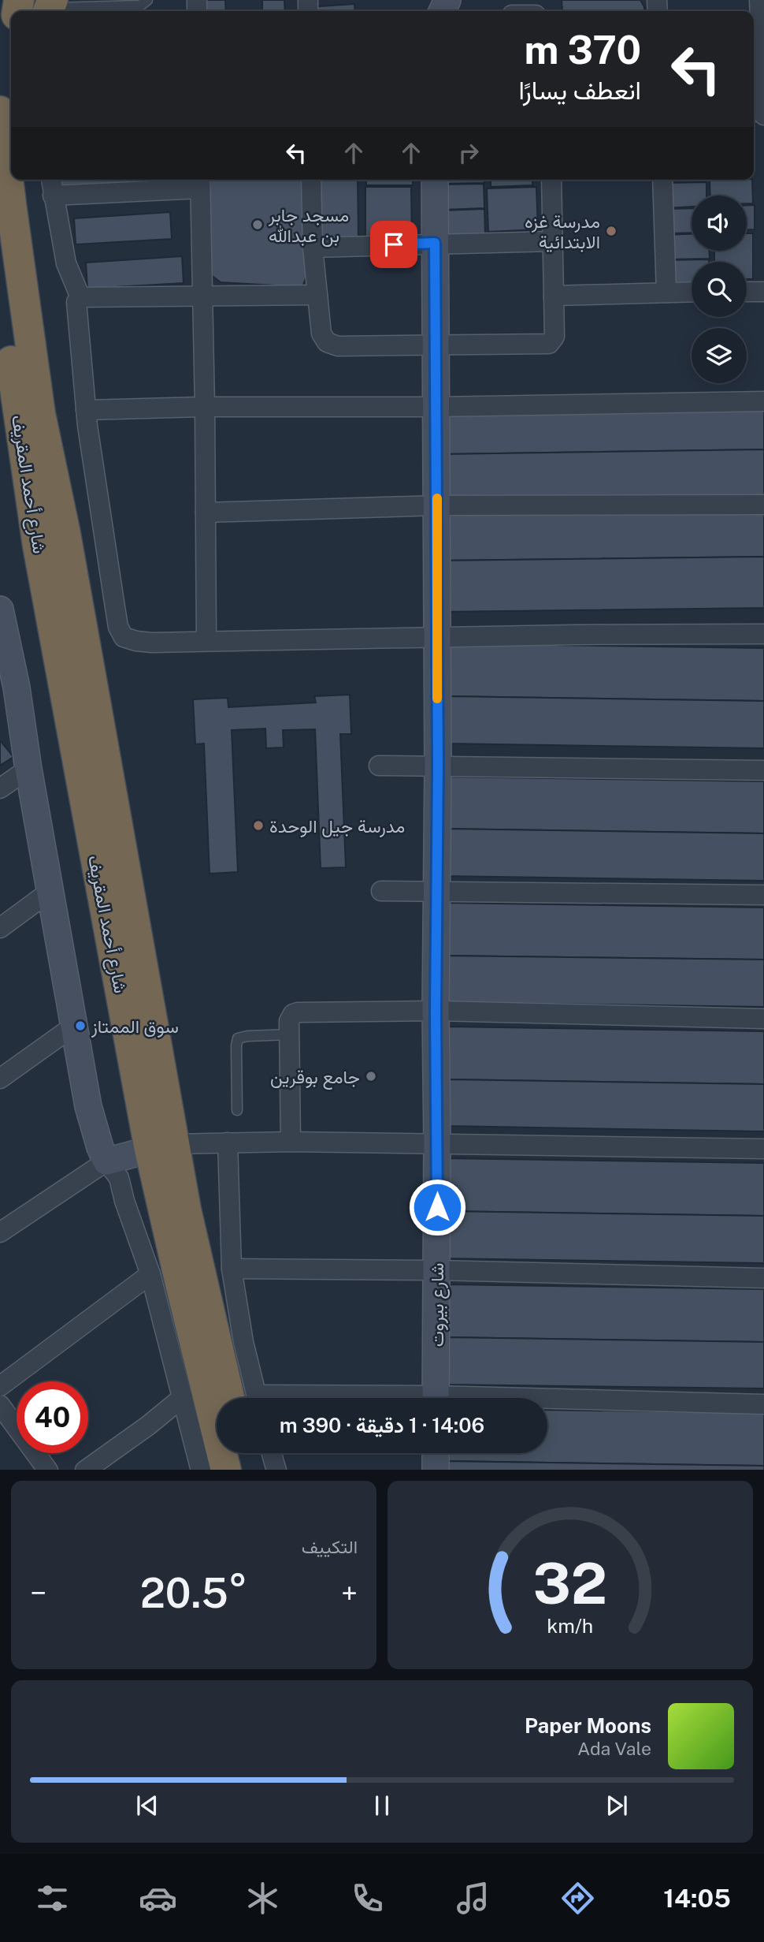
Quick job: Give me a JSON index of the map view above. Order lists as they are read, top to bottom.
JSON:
{
  "streets": {
    "highway": ["شارع أحمد المقريف"],
    "street": ["شارع بيروت"]
  },
  "places": [
    "مسجد جابر بن عبدالله",
    "مدرسة غزه الابتدائية",
    "مدرسة جيل الوحدة",
    "سوق الممتاز",
    "جامع بوقرين"
  ],
  "page": {
    "turn": ["370 m", "انعطف يسارًا"],
    "limit": "40",
    "trip": "14:06 · 1 دقيقة · 390 m",
    "tile": "التكييف",
    "heat": ["−", "20.5°", "+"],
    "song": ["Paper Moons", "Ada Vale"],
    "tabs": "14:05",
    "gauge": ["32", "km/h"]
  }
}
